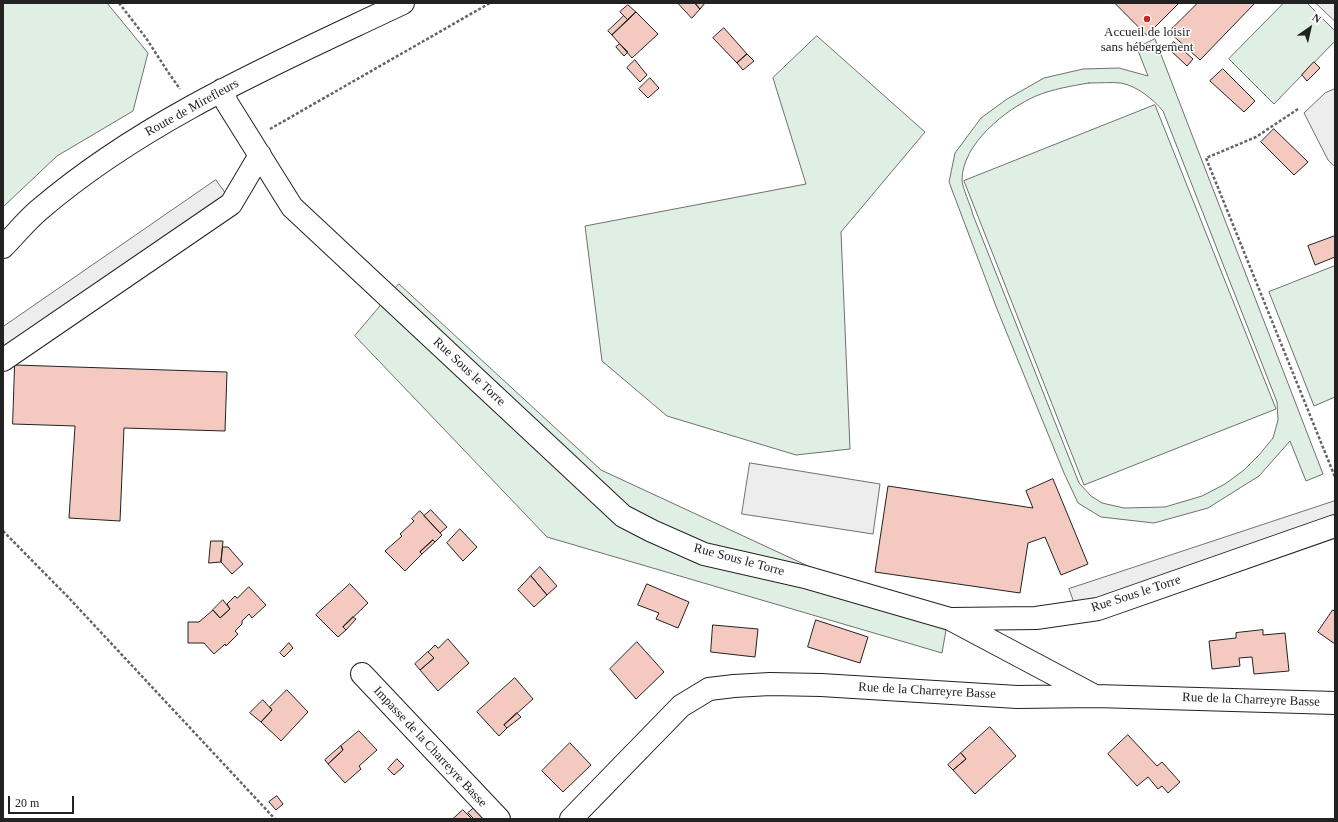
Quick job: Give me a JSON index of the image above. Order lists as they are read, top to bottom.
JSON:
{
  "streets": {
    "street": [
      "Route de Mirefleurs",
      "Rue Sous le Torre",
      "Rue de la Charreyre Basse",
      "Impasse de la Charreyre Basse"
    ]
  },
  "crossings": [
    ["Route de Mirefleurs", "Rue Sous le Torre"]
  ],
  "places": ["Accueil de loisir sans hébergement"],
  "scale_bar": "20 m",
  "north": "top right"
}
